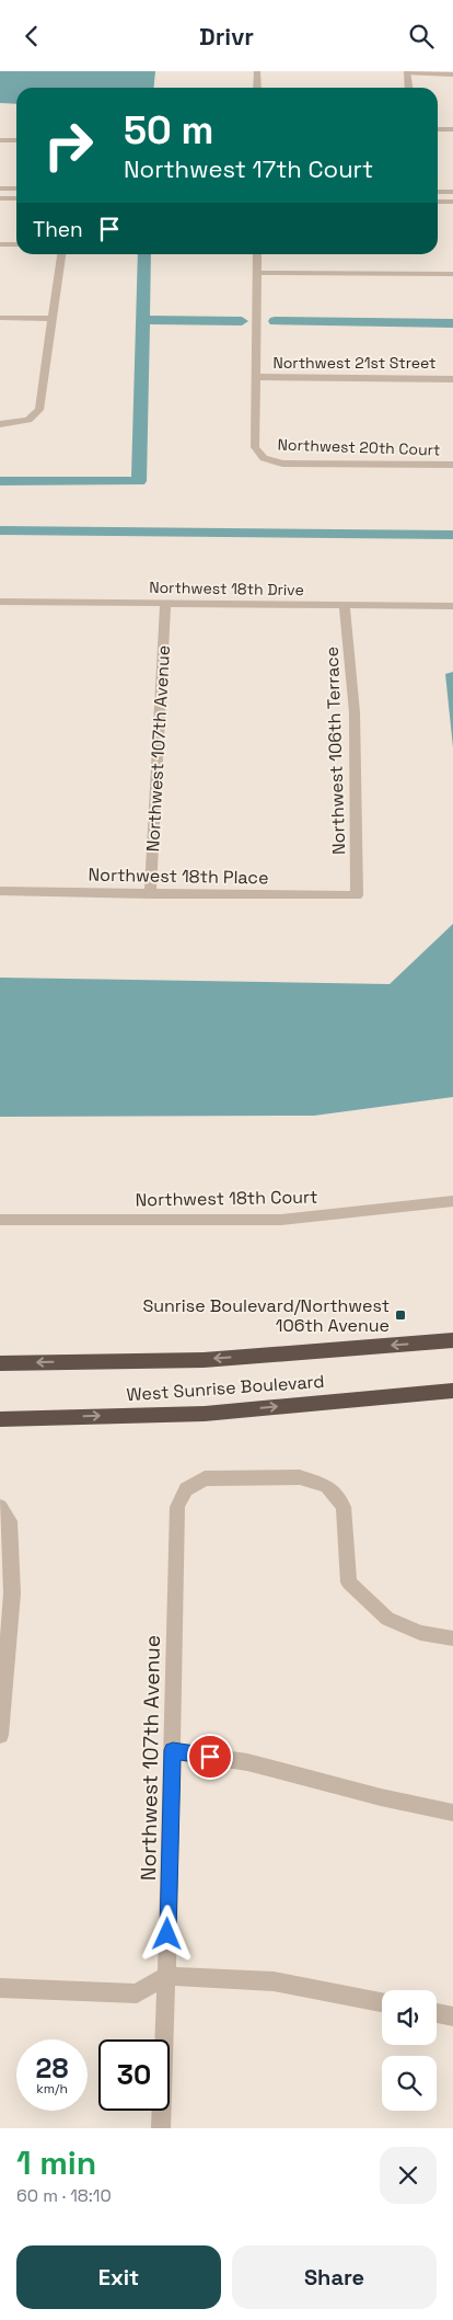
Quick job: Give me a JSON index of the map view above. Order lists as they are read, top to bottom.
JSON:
{
  "streets": {
    "highway": ["West Sunrise Boulevard"],
    "street": [
      "Northwest 21st Street",
      "Northwest 20th Court",
      "Northwest 18th Drive",
      "Northwest 107th Avenue",
      "Northwest 106th Terrace",
      "Northwest 18th Place",
      "Northwest 18th Court"
    ]
  },
  "crossings": [
    ["Northwest 21st Street", "Northwest 20th Court"],
    ["Northwest 18th Drive", "Northwest 107th Avenue"],
    ["Northwest 18th Drive", "Northwest 106th Terrace"],
    ["Northwest 107th Avenue", "Northwest 18th Place"],
    ["Northwest 106th Terrace", "Northwest 18th Place"]
  ],
  "places": {
    "transit": ["Sunrise Boulevard/Northwest 106th Avenue"]
  },
  "page": {
    "header": "Drivr",
    "turn": ["50 m", "Northwest 17th Court"],
    "then": "Then",
    "speed": "28 km/h",
    "limit": "30",
    "heading": ["1 min", "60 m · 18:10"],
    "buttons": ["Exit", "Share"]
  }
}
